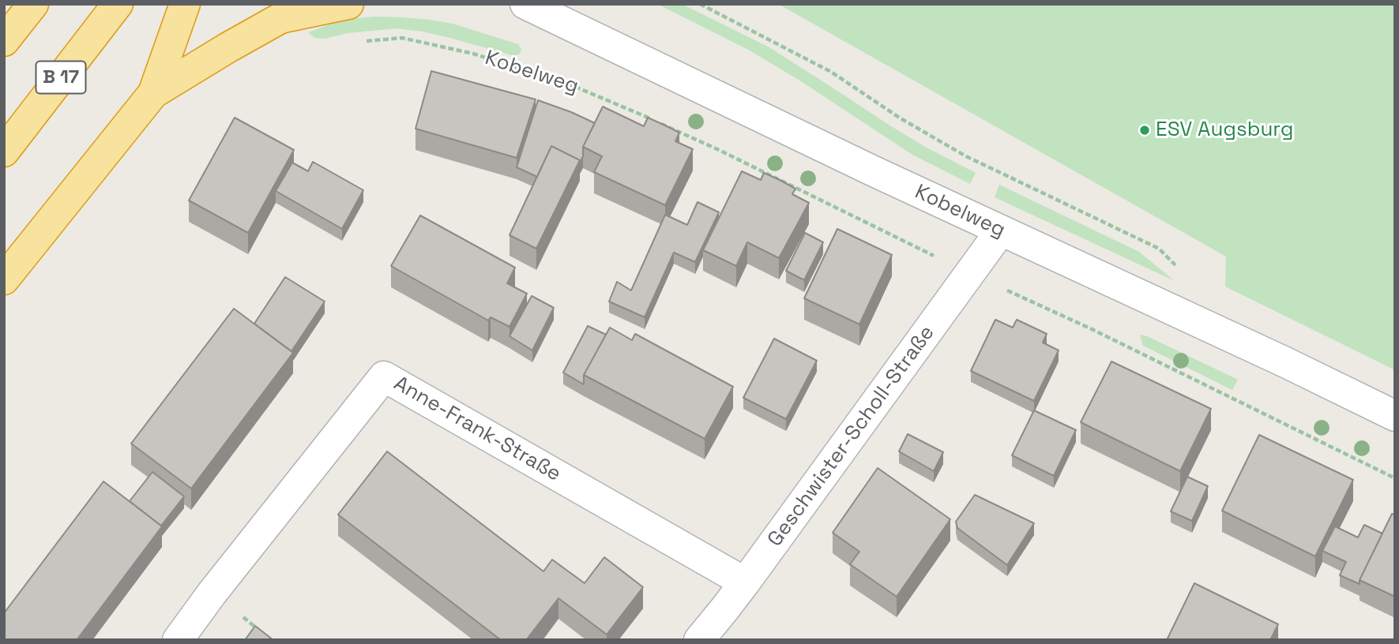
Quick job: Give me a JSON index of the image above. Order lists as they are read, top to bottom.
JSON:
{
  "streets": {
    "highway": ["B 17"],
    "street": ["Kobelweg", "Anne-Frank-Straße", "Geschwister-Scholl-Straße"]
  },
  "crossings": [
    ["Kobelweg", "Geschwister-Scholl-Straße"],
    ["Anne-Frank-Straße", "Geschwister-Scholl-Straße"]
  ],
  "places": ["ESV Augsburg"]
}
